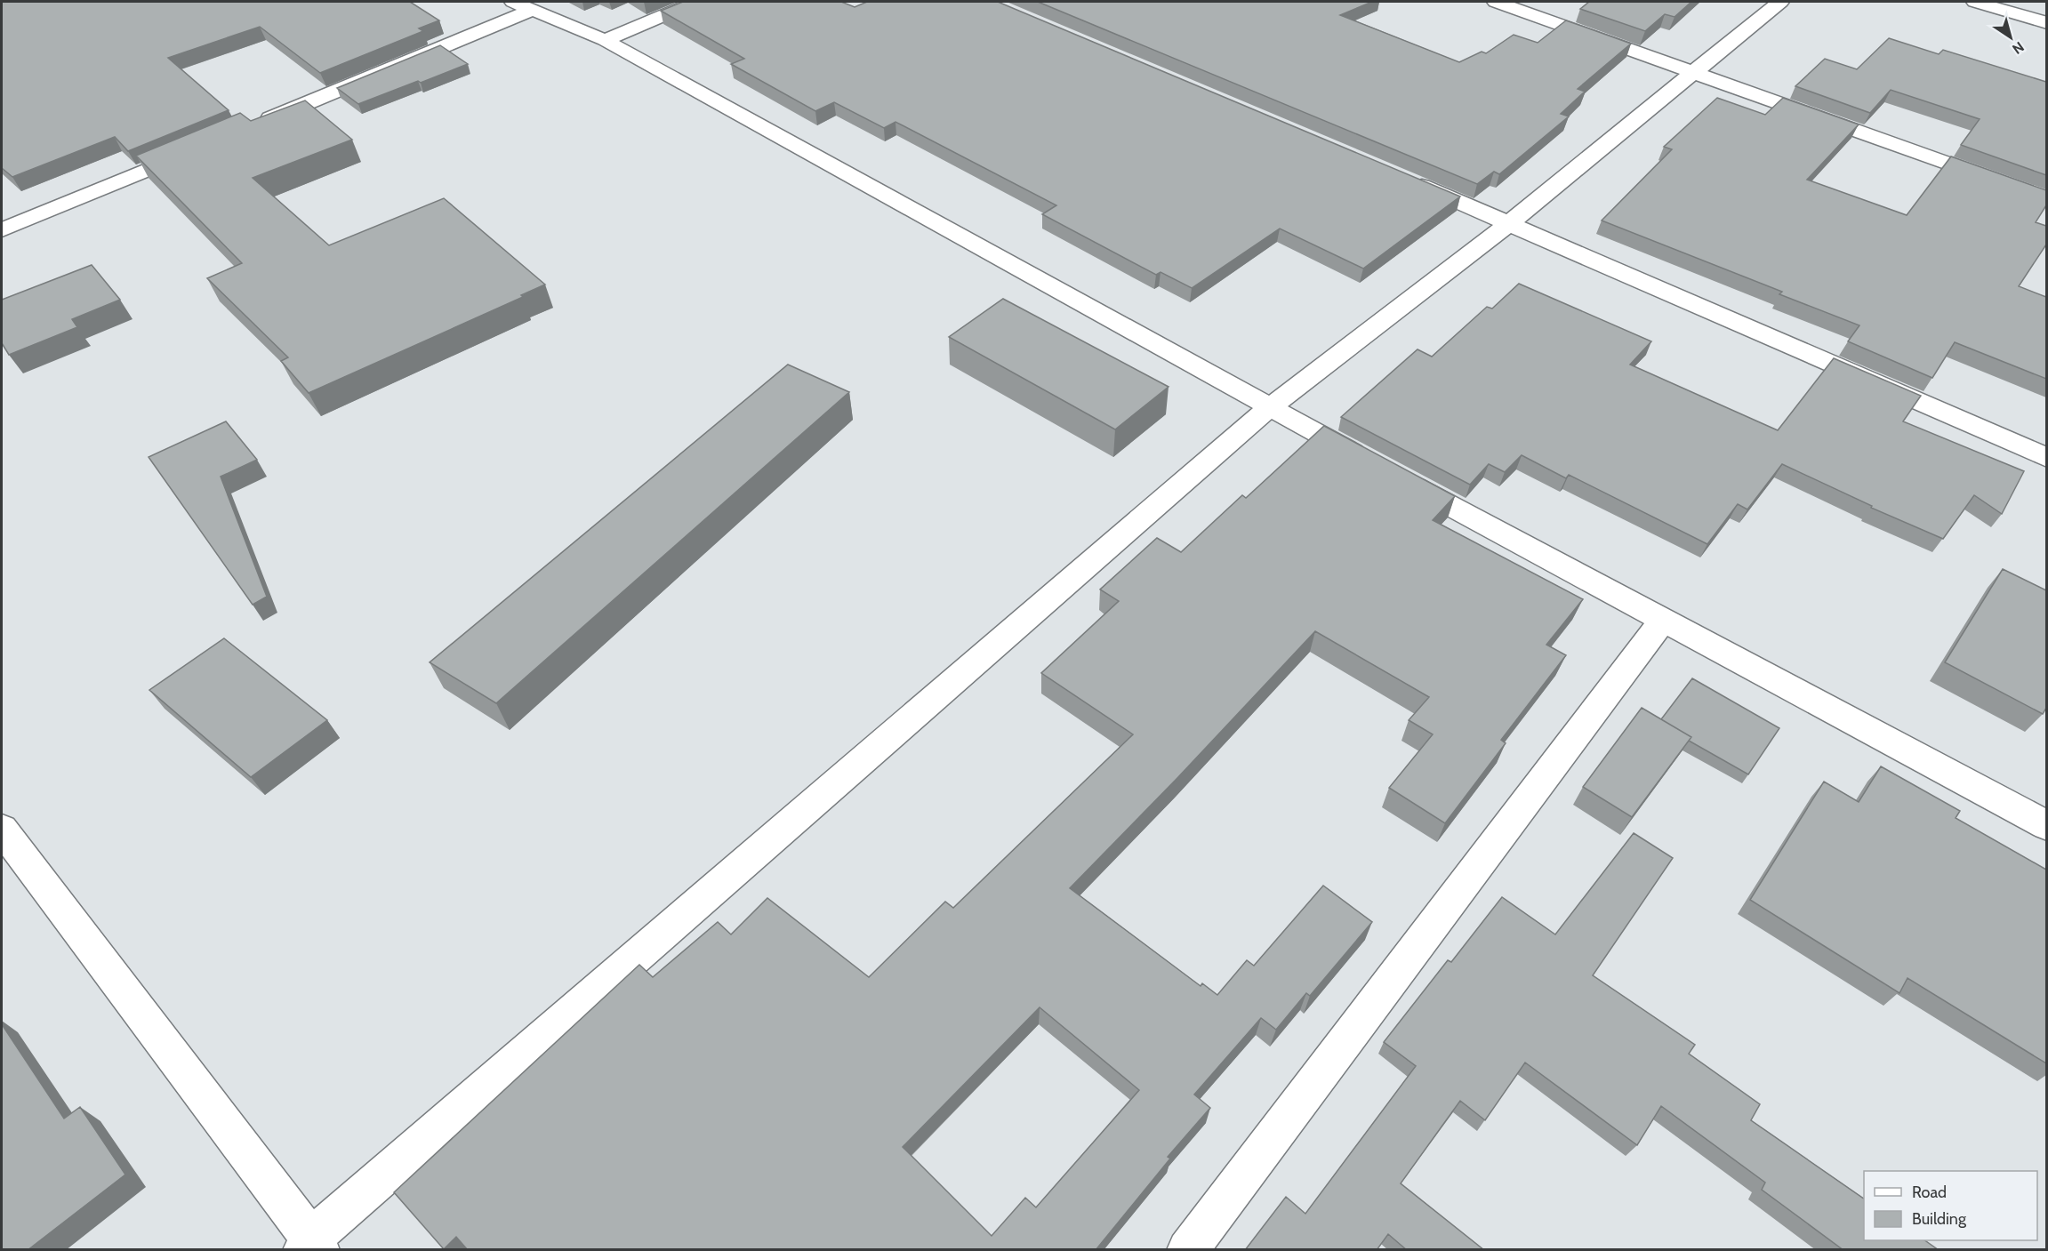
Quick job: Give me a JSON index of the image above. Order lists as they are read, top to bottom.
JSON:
{
  "legend": ["Road", "Building"],
  "north": "bottom right"
}
